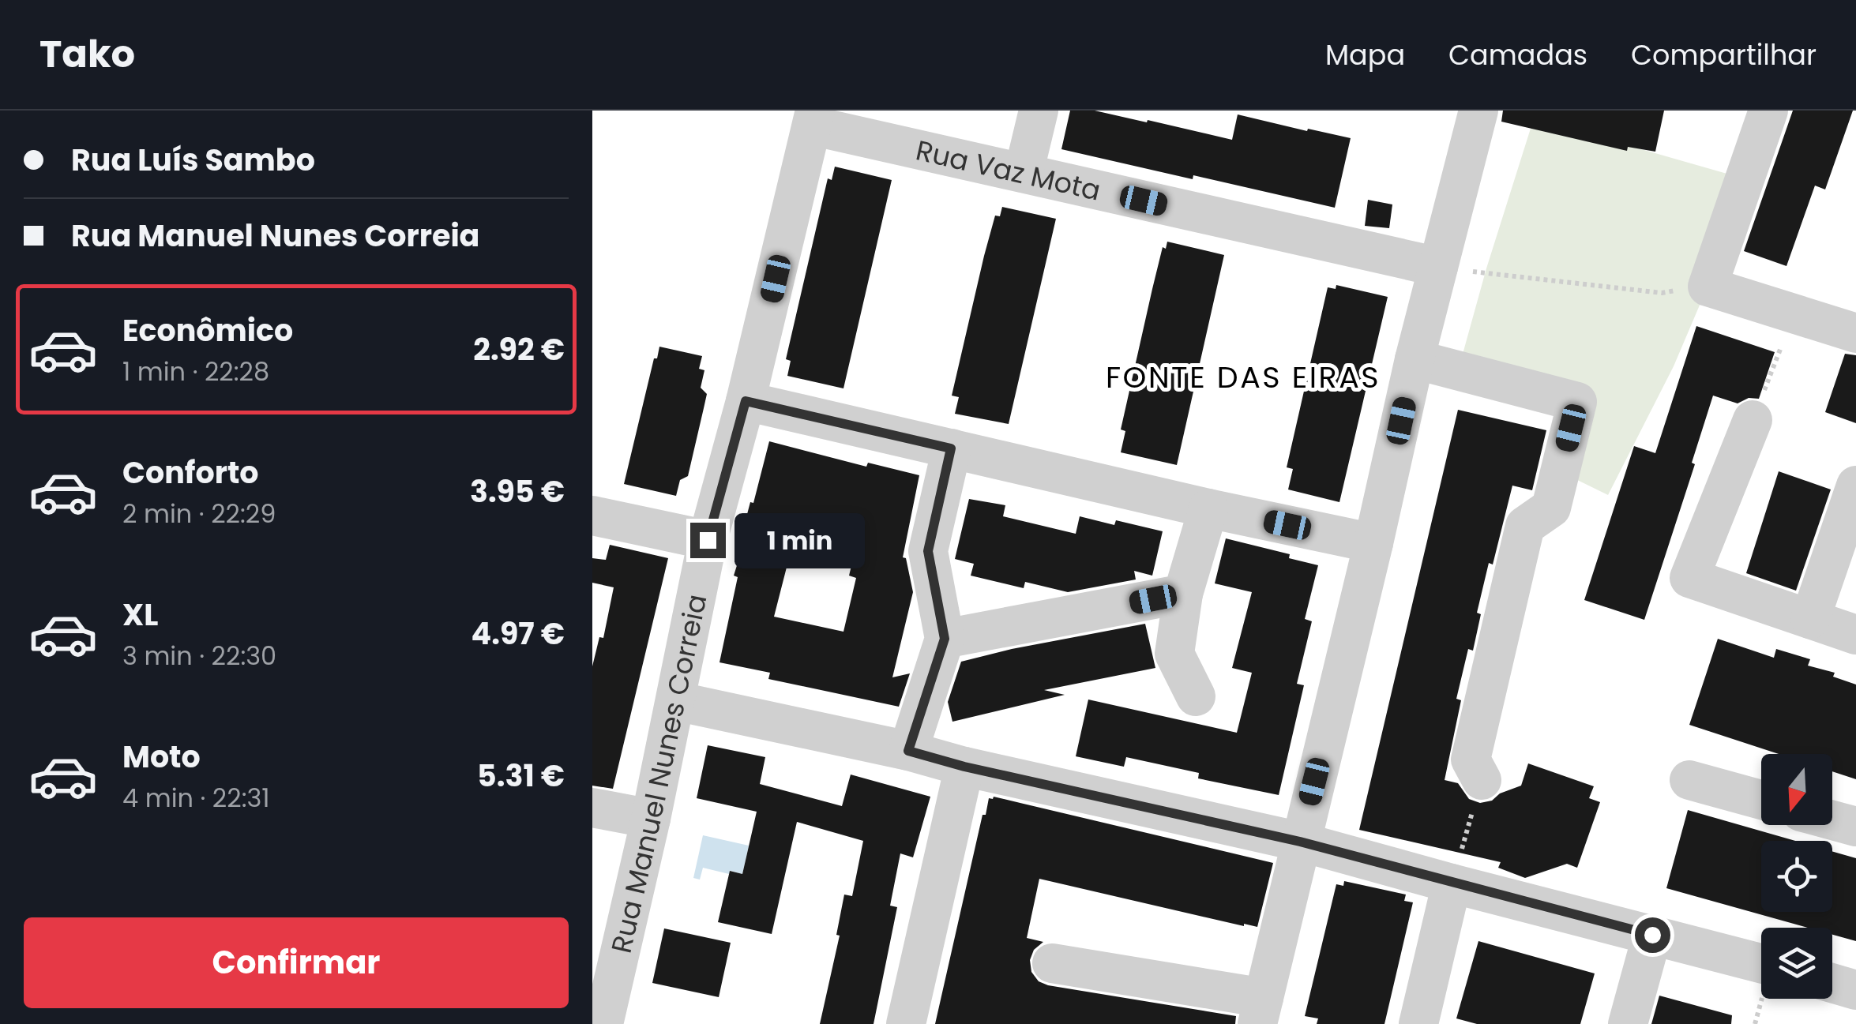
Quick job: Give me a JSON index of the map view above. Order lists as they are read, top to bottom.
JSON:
{
  "streets": {
    "street": ["Rua Vaz Mota", "Rua Manuel Nunes Correia"]
  },
  "crossings": [
    ["Rua Vaz Mota", "Rua Manuel Nunes Correia"]
  ],
  "districts": ["FONTE DAS EIRAS"],
  "north": "bottom",
  "page": {
    "header": "Tako",
    "nav": ["Mapa", "Camadas", "Compartilhar"],
    "banner": ["Rua Luís Sambo", "Rua Manuel Nunes Correia"],
    "list": [
      {
        "name": "Econômico",
        "note": "1 min · 22:28",
        "value": "2.92 €"
      },
      {
        "name": "Conforto",
        "note": "2 min · 22:29",
        "value": "3.95 €"
      },
      {
        "name": "XL",
        "note": "3 min · 22:30",
        "value": "4.97 €"
      },
      {
        "name": "Moto",
        "note": "4 min · 22:31",
        "value": "5.31 €"
      }
    ],
    "bubble": "1 min",
    "buttons": "Confirmar"
  }
}
